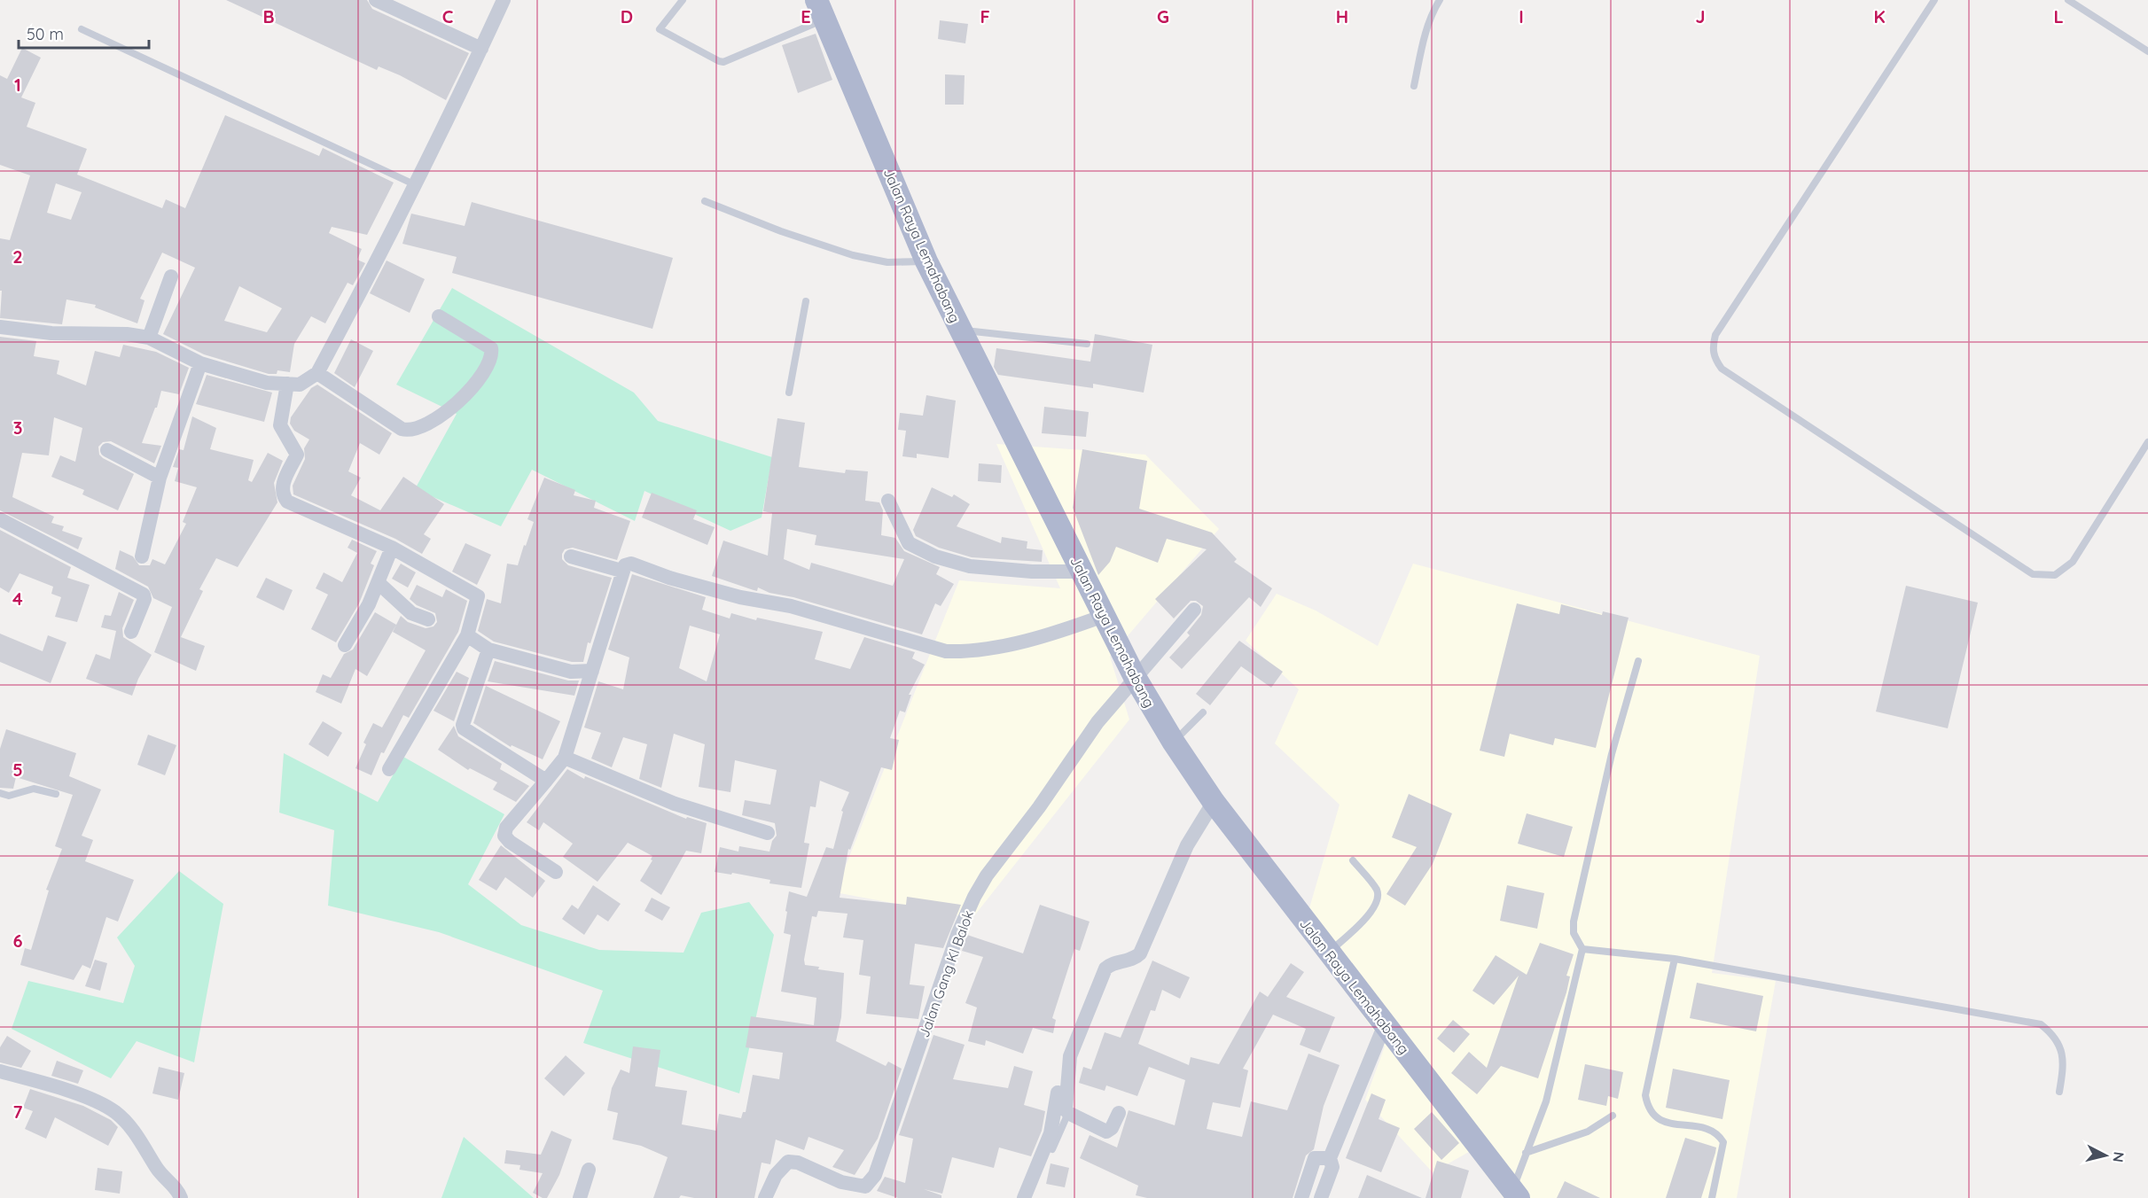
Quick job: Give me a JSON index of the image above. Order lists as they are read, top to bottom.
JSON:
{
  "streets": {
    "main road": ["Jalan Raya Lemahabang"],
    "street": ["Jalan Gang Kl Balok"]
  },
  "crossings": [
    ["Jalan Raya Lemahabang", "Jalan Gang Kl Balok"]
  ],
  "scale_bar": "50 m",
  "north": "right",
  "grid": {
    "columns": [
      "B",
      "C",
      "D",
      "E",
      "F",
      "G",
      "H",
      "I",
      "J",
      "K",
      "L"
    ],
    "rows": [
      "1",
      "2",
      "3",
      "4",
      "5",
      "6",
      "7"
    ]
  }
}
